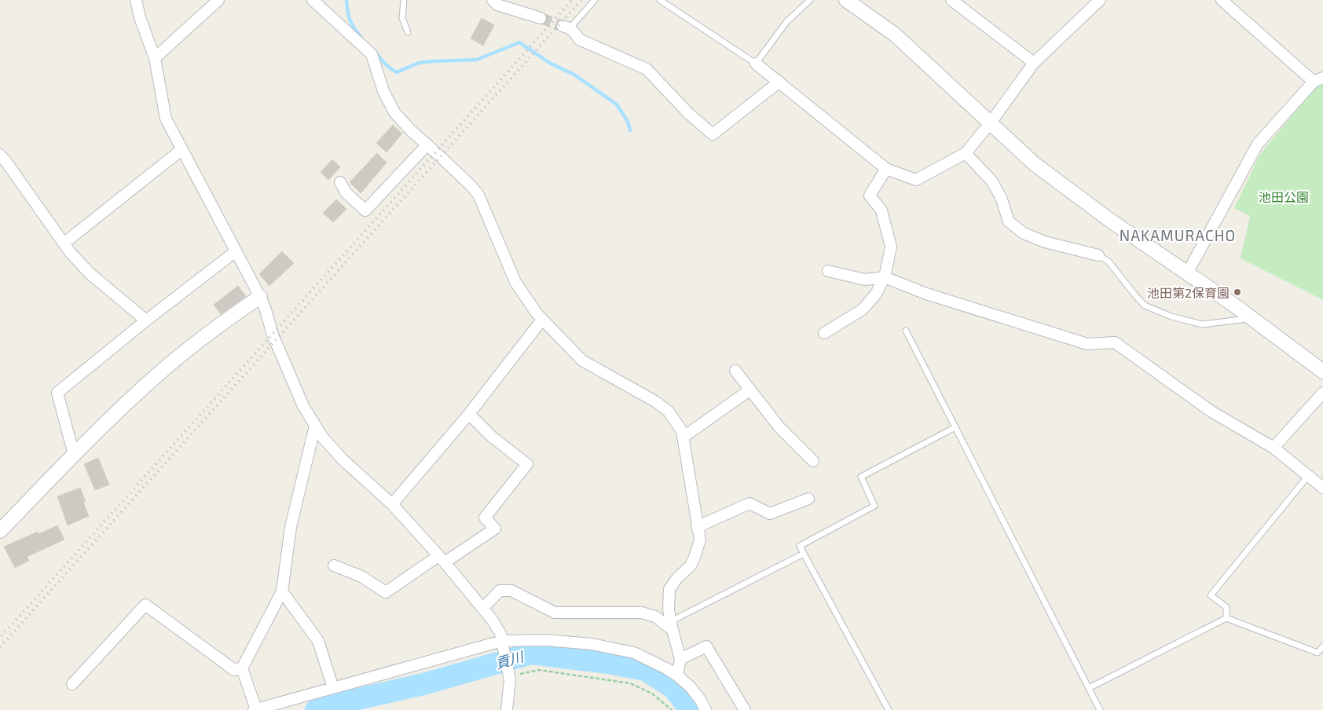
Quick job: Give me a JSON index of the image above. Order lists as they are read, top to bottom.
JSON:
{
  "districts": ["NAKAMURACHO"],
  "water": ["貢川"],
  "parks": ["池田公園"],
  "places": ["池田第2保育園"]
}
